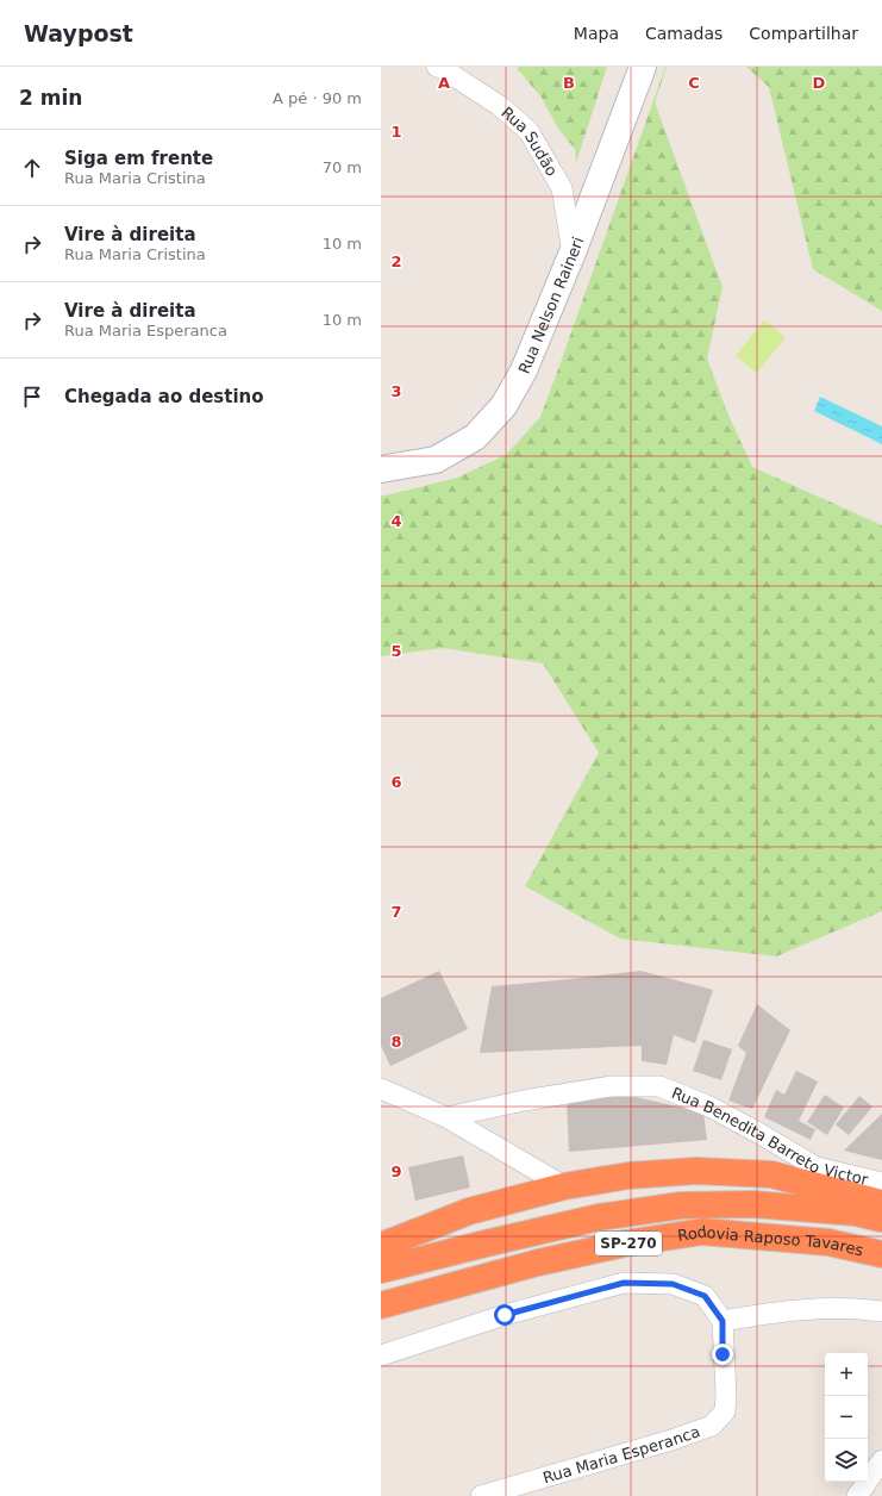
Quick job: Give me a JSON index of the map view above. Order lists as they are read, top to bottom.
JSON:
{
  "streets": {
    "highway": ["SP-270", "Rodovia Raposo Tavares"],
    "main road": ["Rua Nelson Raineri"],
    "street": ["Rua Sudão", "Rua Benedita Barreto Victor", "Rua Maria Esperanca"]
  },
  "crossings": [
    ["Rua Sudão", "Rua Nelson Raineri"]
  ],
  "page": {
    "header": "Waypost",
    "nav": ["Mapa", "Camadas", "Compartilhar"],
    "heading": ["2 min", "A pé · 90 m"],
    "list": [
      ["Siga em frente", "Rua Maria Cristina", "70 m"],
      ["Vire à direita", "Rua Maria Cristina", "10 m"],
      ["Vire à direita", "Rua Maria Esperanca", "10 m"],
      "Chegada ao destino"
    ],
    "map_buttons": ["+", "−"]
  },
  "grid": {
    "columns": [
      "A",
      "B",
      "C",
      "D"
    ],
    "rows": [
      "1",
      "2",
      "3",
      "4",
      "5",
      "6",
      "7",
      "8",
      "9"
    ]
  }
}
